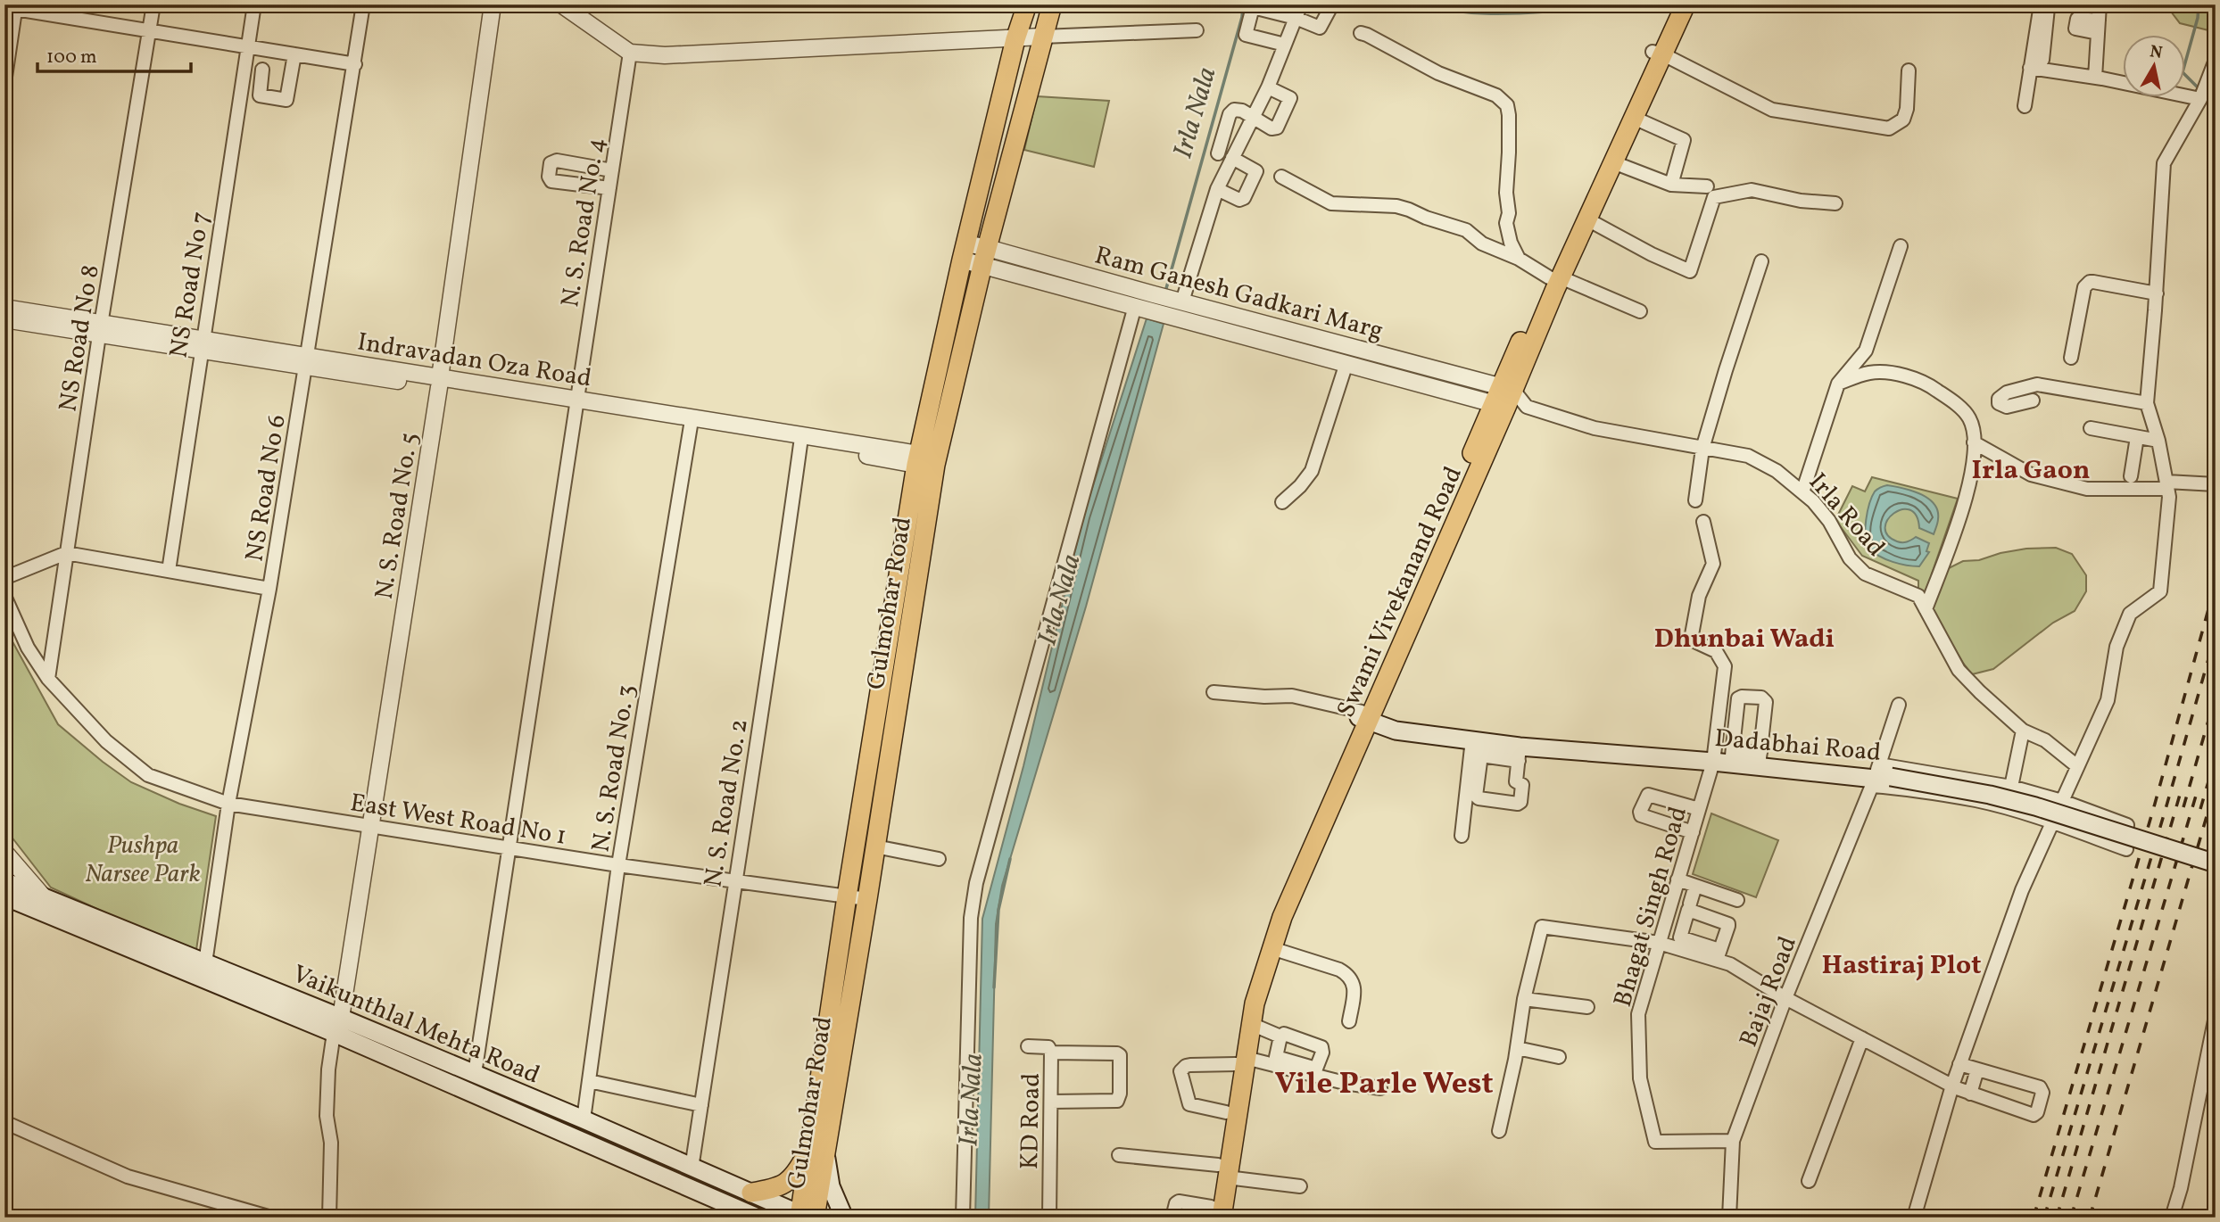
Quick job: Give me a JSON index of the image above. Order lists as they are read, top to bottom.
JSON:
{
  "streets": {
    "main road": [
      "Swami Vivekanand Road",
      "Gulmohar Road",
      "Dadabhai Road",
      "Vaikunthlal Mehta Road"
    ],
    "street": [
      "N. S. Road No. 4",
      "NS Road No 7",
      "Ram Ganesh Gadkari Marg",
      "NS Road No 8",
      "Indravadan Oza Road",
      "NS Road No 6",
      "Irla Road",
      "N. S. Road No. 5",
      "N. S. Road No. 3",
      "N. S. Road No. 2",
      "East West Road No 1",
      "Bhagat Singh Road",
      "Bajaj Road",
      "KD Road"
    ]
  },
  "crossings": [
    ["N. S. Road No. 4", "Indravadan Oza Road"],
    ["NS Road No 7", "Indravadan Oza Road"],
    ["Ram Ganesh Gadkari Marg", "Irla Road"],
    ["Ram Ganesh Gadkari Marg", "Swami Vivekanand Road"],
    ["Ram Ganesh Gadkari Marg", "Gulmohar Road"],
    ["NS Road No 8", "Indravadan Oza Road"],
    ["NS Road No 8", "East West Road No 1"],
    ["Indravadan Oza Road", "NS Road No 6"],
    ["Indravadan Oza Road", "N. S. Road No. 5"],
    ["Indravadan Oza Road", "Gulmohar Road"],
    ["Indravadan Oza Road", "N. S. Road No. 3"],
    ["Indravadan Oza Road", "N. S. Road No. 2"],
    ["NS Road No 6", "East West Road No 1"],
    ["NS Road No 6", "Vaikunthlal Mehta Road"],
    ["Irla Road", "Swami Vivekanand Road"],
    ["N. S. Road No. 5", "East West Road No 1"],
    ["N. S. Road No. 5", "Vaikunthlal Mehta Road"],
    ["Swami Vivekanand Road", "Dadabhai Road"],
    ["Gulmohar Road", "East West Road No 1"],
    ["Gulmohar Road", "Vaikunthlal Mehta Road"],
    ["Dadabhai Road", "Bhagat Singh Road"],
    ["Dadabhai Road", "Bajaj Road"],
    ["N. S. Road No. 3", "East West Road No 1"],
    ["N. S. Road No. 3", "Vaikunthlal Mehta Road"],
    ["N. S. Road No. 2", "East West Road No 1"],
    ["N. S. Road No. 2", "Vaikunthlal Mehta Road"],
    ["Bhagat Singh Road", "Bajaj Road"]
  ],
  "districts": [
    "Irla Gaon",
    "Dhunbai Wadi",
    "Hastiraj Plot",
    "Vile Parle West"
  ],
  "water": ["Irla Nala"],
  "parks": ["Pushpa Narsee Park"],
  "scale_bar": "100 m",
  "north": "top"
}
